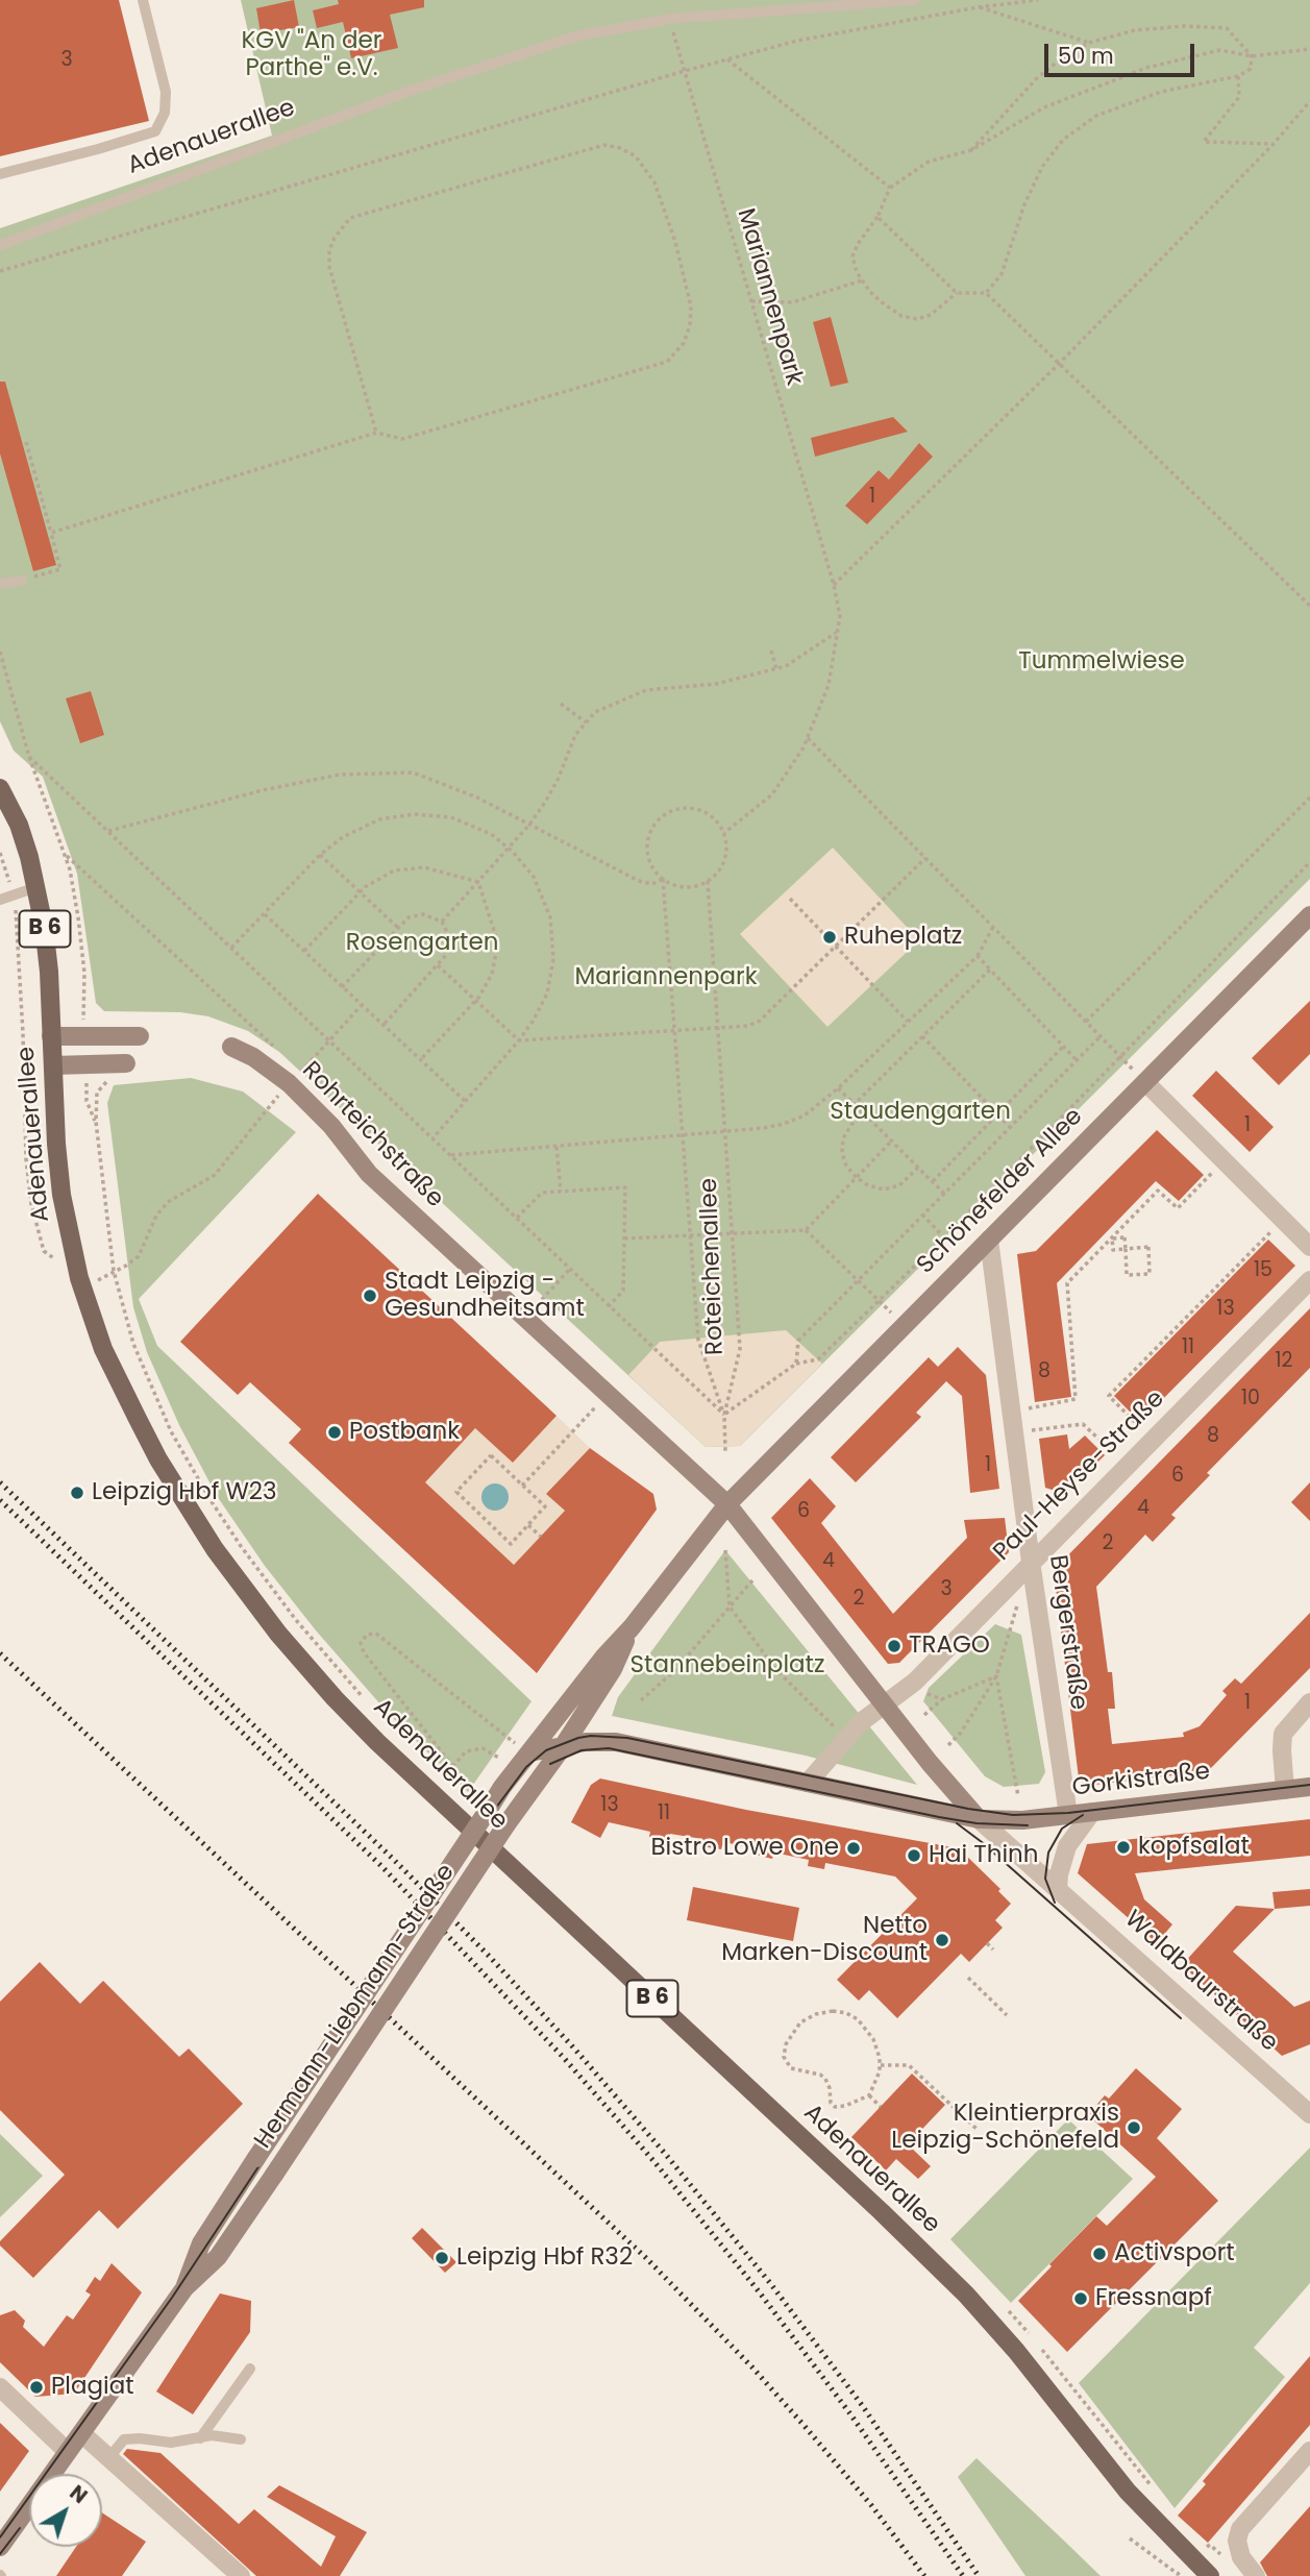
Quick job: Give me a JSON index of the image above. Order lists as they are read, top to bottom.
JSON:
{
  "streets": {
    "main road": [
      "Adenauerallee",
      "B 6",
      "Rohrteichstraße",
      "Schönefelder Allee",
      "Gorkistraße",
      "Hermann-Liebmann-Straße"
    ],
    "street": ["Paul-Heyse-Straße", "Bergerstraße", "Waldbaurstraße"],
    "path": ["Mariannenpark", "Roteichenallee"]
  },
  "crossings": [
    ["Adenauerallee", "Mariannenpark"],
    ["Mariannenpark", "Roteichenallee"],
    ["Rohrteichstraße", "Schönefelder Allee"],
    ["Schönefelder Allee", "Bergerstraße"],
    ["Paul-Heyse-Straße", "Bergerstraße"],
    ["Bergerstraße", "Gorkistraße"],
    ["Gorkistraße", "Waldbaurstraße"]
  ],
  "parks": [
    "KGV \"An der Parthe\" e.V.",
    "Tummelwiese",
    "Rosengarten",
    "Mariannenpark",
    "Staudengarten",
    "Stannebeinplatz"
  ],
  "places": [
    "Ruheplatz",
    "Stadt Leipzig - Gesundheitsamt",
    "Postbank",
    "Leipzig Hbf W23",
    "TRAGO",
    "kopfsalat",
    "Bistro Lowe One",
    "Hai Thinh",
    "Netto Marken-Discount",
    "Kleintierpraxis Leipzig-Schönefeld",
    "Activsport",
    "Leipzig Hbf R32",
    "Fressnapf",
    "Plagiat"
  ],
  "house_numbers": [
    "3",
    "1",
    "1",
    "15",
    "13",
    "11",
    "12",
    "8",
    "10",
    "8",
    "1",
    "6",
    "4",
    "6",
    "2",
    "4",
    "3",
    "2",
    "1",
    "13",
    "11"
  ],
  "scale_bar": "50 m",
  "north": "top right"
}
